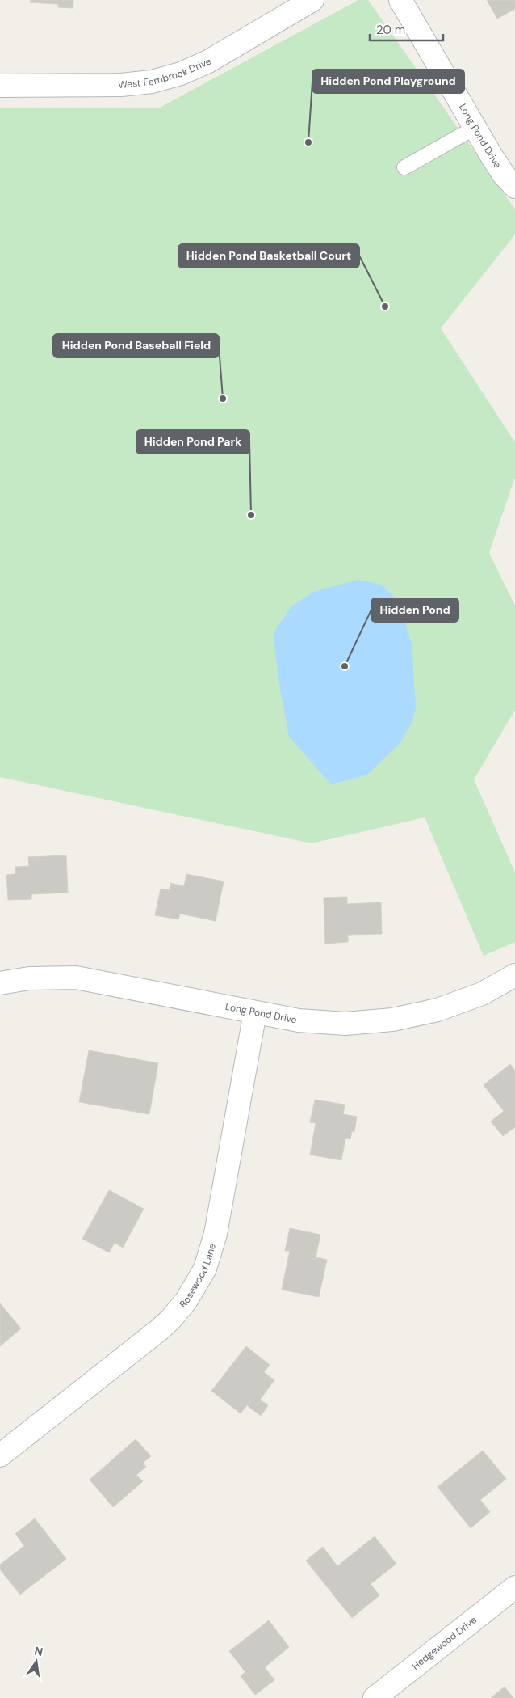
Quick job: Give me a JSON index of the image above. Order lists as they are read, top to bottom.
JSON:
{
  "streets": {
    "street": [
      "West Fernbrook Drive",
      "Long Pond Drive",
      "Rosewood Lane",
      "Hedgewood Drive"
    ]
  },
  "crossings": [
    ["Long Pond Drive", "Rosewood Lane"]
  ],
  "places": [
    "Hidden Pond Playground",
    "Hidden Pond Basketball Court",
    "Hidden Pond Baseball Field",
    "Hidden Pond Park",
    "Hidden Pond"
  ],
  "scale_bar": "20 m",
  "north": "top"
}
